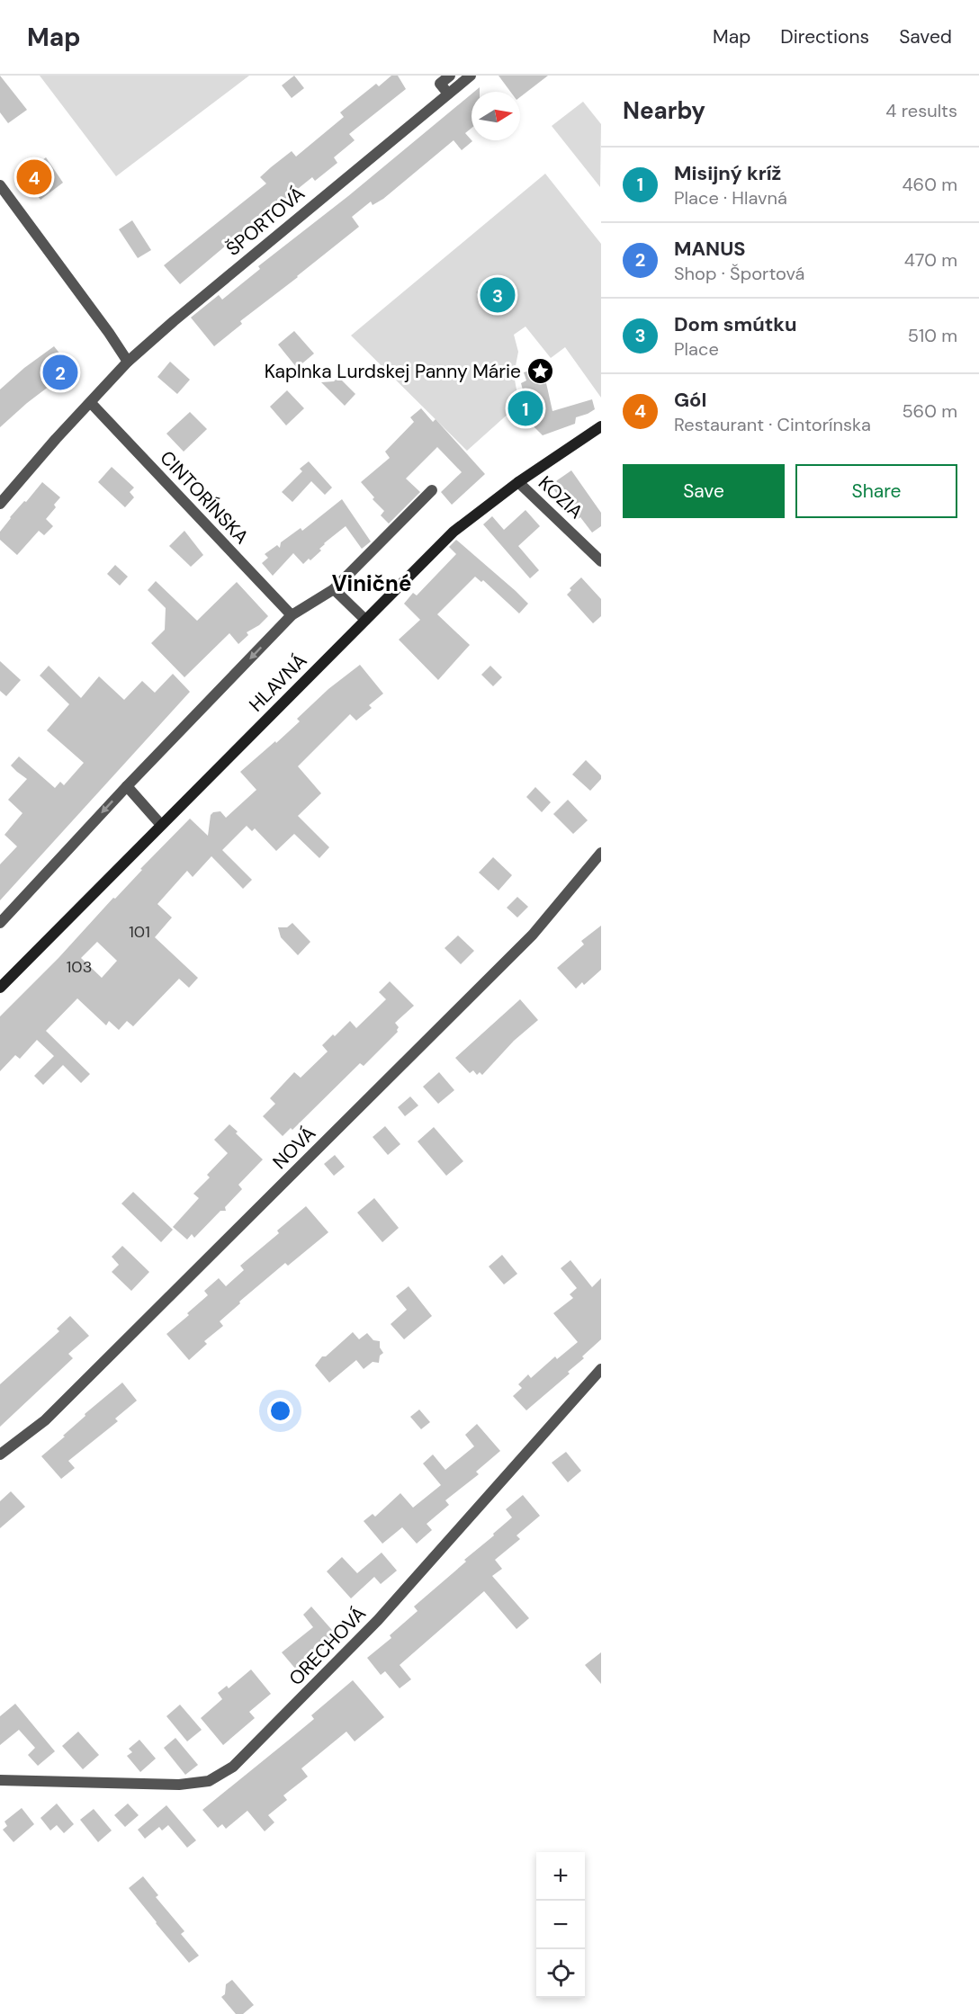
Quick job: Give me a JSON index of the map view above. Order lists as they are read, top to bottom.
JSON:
{
  "streets": {
    "main road": ["HLAVNÁ"],
    "street": [
      "ŠPORTOVÁ",
      "CINTORÍNSKA",
      "KOZIA",
      "NOVÁ",
      "ORECHOVÁ"
    ]
  },
  "crossings": [
    ["ŠPORTOVÁ", "CINTORÍNSKA"],
    ["KOZIA", "HLAVNÁ"]
  ],
  "districts": ["Viničné"],
  "places": {
    "place": ["Kaplnka Lurdskej Panny Márie"]
  },
  "house_numbers": ["101", "103"],
  "north": "right",
  "page": {
    "header": "Map",
    "nav": ["Map", "Directions", "Saved"],
    "heading": ["Nearby", "4 results"],
    "list": [
      {
        "mark": "1",
        "name": "Misijný kríž",
        "note": "Place · Hlavná",
        "value": "460 m"
      },
      {
        "mark": "2",
        "name": "MANUS",
        "note": "Shop · Športová",
        "value": "470 m"
      },
      {
        "mark": "3",
        "name": "Dom smútku",
        "note": "Place",
        "value": "510 m"
      },
      {
        "mark": "4",
        "name": "Gól",
        "note": "Restaurant · Cintorínska",
        "value": "560 m"
      }
    ],
    "pins": [
      "4",
      "3",
      "2",
      "1"
    ],
    "buttons": ["Save", "Share"],
    "map_buttons": ["+", "−"]
  }
}
